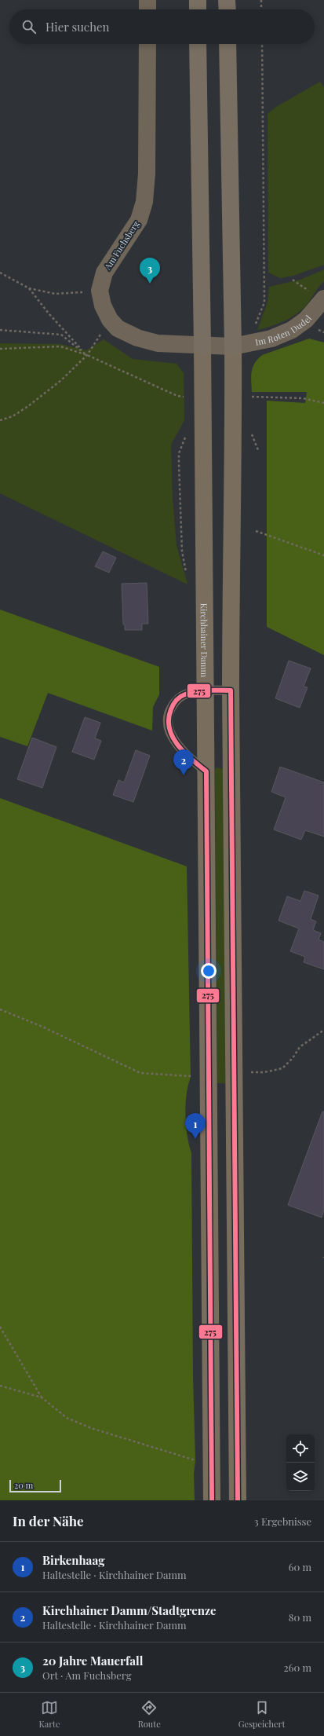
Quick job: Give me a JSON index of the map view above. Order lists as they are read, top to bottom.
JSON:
{
  "streets": {
    "main road": ["Kirchhainer Damm"],
    "street": ["Am Fuchsberg", "Im Roten Dudel"]
  },
  "crossings": [
    ["Am Fuchsberg", "Im Roten Dudel"],
    ["Am Fuchsberg", "Kirchhainer Damm"]
  ],
  "lines": ["transit line 275"],
  "scale_bar": "20 m",
  "page": {
    "search": "Hier suchen",
    "pins": ["3", "2", "1"],
    "scale": "20 m",
    "heading": ["In der Nähe", "3 Ergebnisse"],
    "list": [
      {
        "mark": "1",
        "name": "Birkenhaag",
        "note": "Haltestelle · Kirchhainer Damm",
        "value": "60 m"
      },
      {
        "mark": "2",
        "name": "Kirchhainer Damm/Stadtgrenze",
        "note": "Haltestelle · Kirchhainer Damm",
        "value": "80 m"
      },
      {
        "mark": "3",
        "name": "20 Jahre Mauerfall",
        "note": "Ort · Am Fuchsberg",
        "value": "260 m"
      }
    ],
    "nav": ["Karte", "Route", "Gespeichert"]
  }
}
